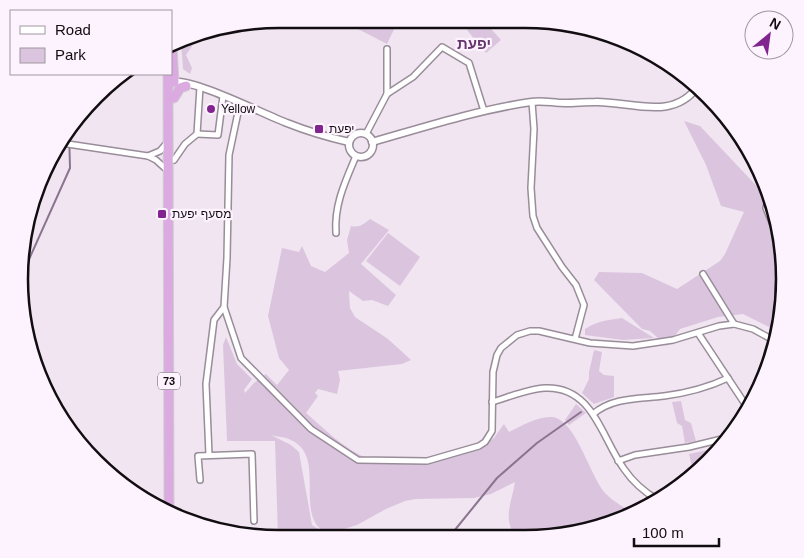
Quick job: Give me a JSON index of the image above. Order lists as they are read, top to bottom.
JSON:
{
  "streets": {
    "highway": ["73"]
  },
  "districts": ["יפעת"],
  "places": {
    "other": ["Yellow"],
    "transit": ["יפעת", "מסעף יפעת"]
  },
  "legend": ["Road", "Park"],
  "scale_bar": "100 m",
  "north": "top right"
}
